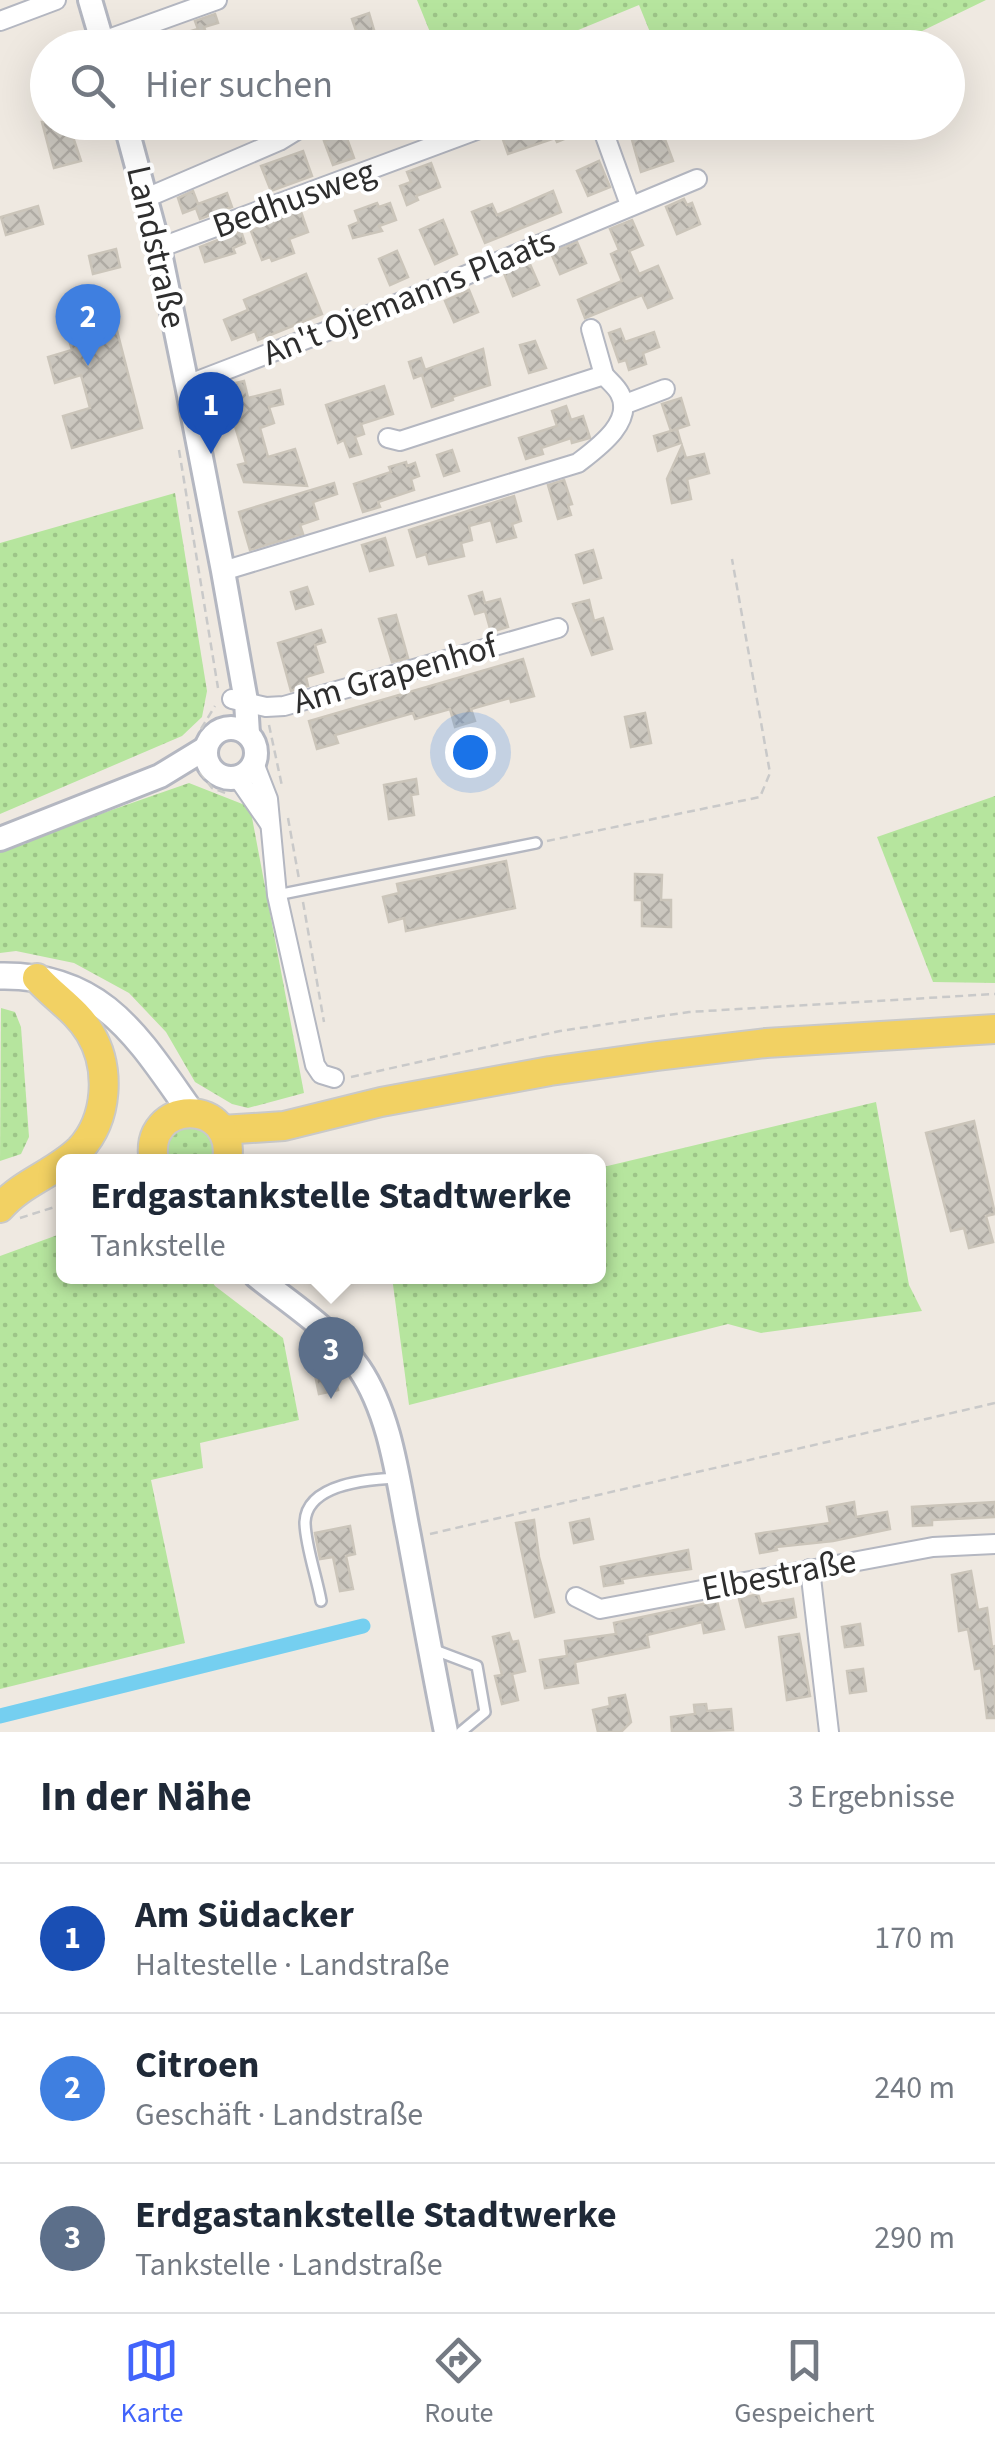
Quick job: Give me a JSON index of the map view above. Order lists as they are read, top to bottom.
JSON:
{
  "streets": {
    "street": [
      "Bedhusweg",
      "Landstraße",
      "An't Ojemanns Plaats",
      "Am Grapenhof",
      "Elbestraße"
    ]
  },
  "crossings": [
    ["Bedhusweg", "Landstraße"],
    ["Landstraße", "An't Ojemanns Plaats"],
    ["Landstraße", "Am Grapenhof"]
  ],
  "page": {
    "search": "Hier suchen",
    "pins": ["2", "1", "3"],
    "popup": ["Erdgastankstelle Stadtwerke", "Tankstelle"],
    "heading": ["In der Nähe", "3 Ergebnisse"],
    "list": [
      {
        "mark": "1",
        "name": "Am Südacker",
        "note": "Haltestelle · Landstraße",
        "value": "170 m"
      },
      {
        "mark": "2",
        "name": "Citroen",
        "note": "Geschäft · Landstraße",
        "value": "240 m"
      },
      {
        "mark": "3",
        "name": "Erdgastankstelle Stadtwerke",
        "note": "Tankstelle · Landstraße",
        "value": "290 m"
      }
    ],
    "nav": ["Karte", "Route", "Gespeichert"]
  }
}
